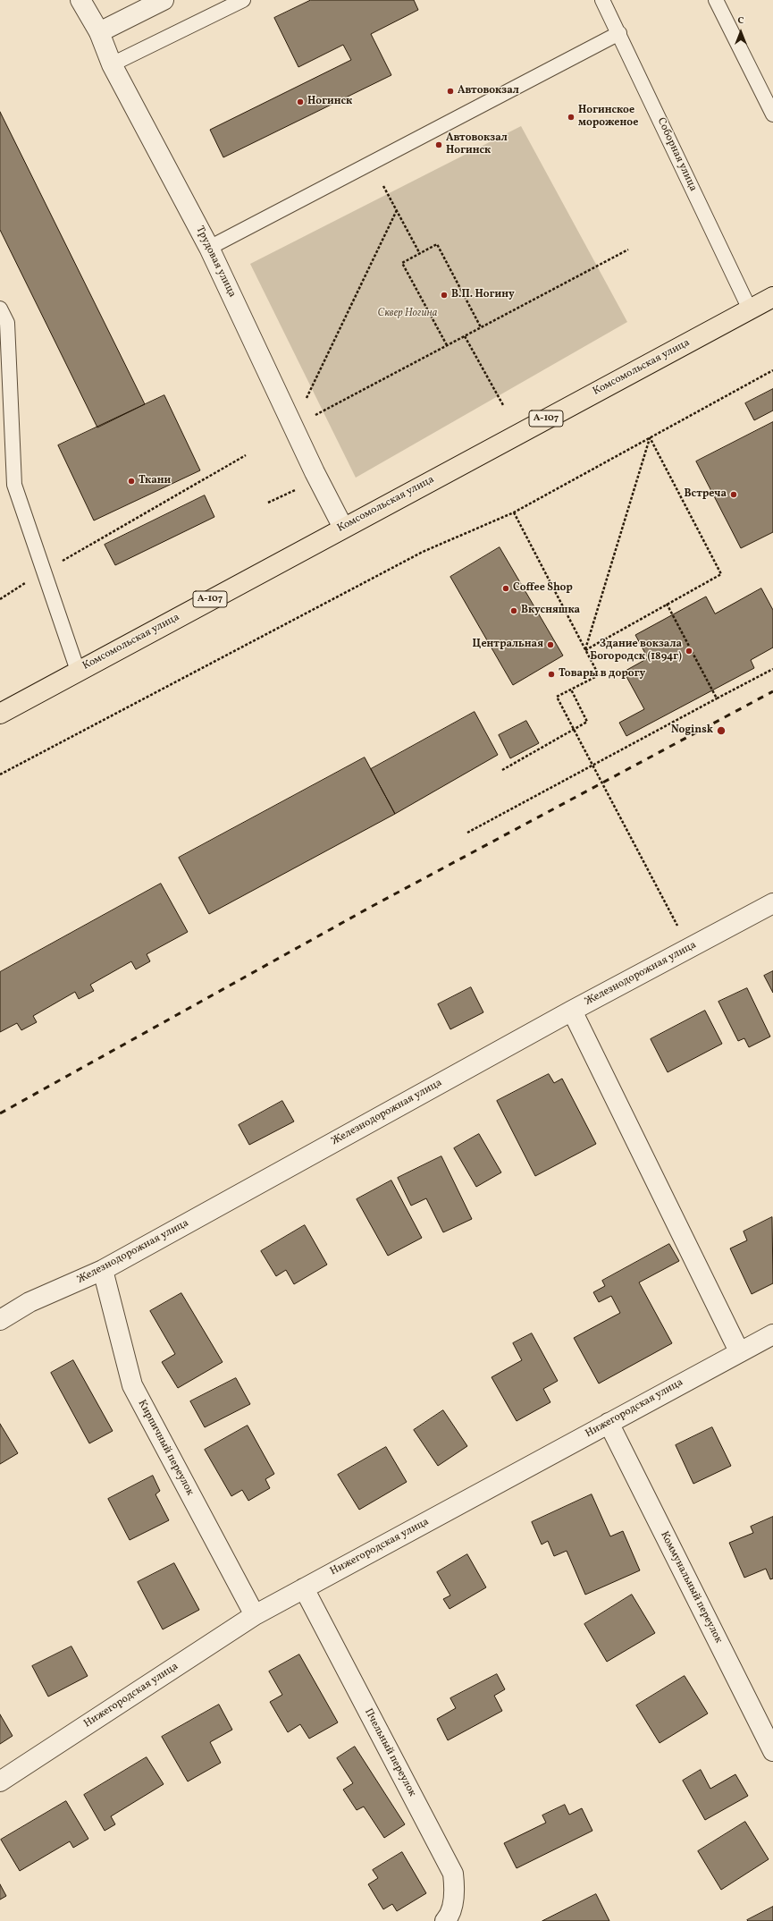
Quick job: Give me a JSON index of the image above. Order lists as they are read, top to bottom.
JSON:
{
  "streets": {
    "main road": ["Комсомольская улица", "А-107"],
    "street": [
      "Трудовая улица",
      "Железнодорожная улица",
      "Нижегородская улица",
      "Кирпичный переулок",
      "Коммунальный переулок",
      "Пчельный переулок"
    ],
    "lane": ["Соборная улица"]
  },
  "crossings": [
    ["Соборная улица", "Комсомольская улица"],
    ["Трудовая улица", "Комсомольская улица"],
    ["Железнодорожная улица", "Кирпичный переулок"],
    ["Нижегородская улица", "Кирпичный переулок"],
    ["Нижегородская улица", "Коммунальный переулок"],
    ["Нижегородская улица", "Пчельный переулок"]
  ],
  "parks": ["Сквер Ногина"],
  "places": [
    "Автовокзал",
    "Ногинск",
    "Ногинское мороженое",
    "Автовокзал Ногинск",
    "В.П. Ногину",
    "Ткани",
    "Встреча",
    "Coffee Shop",
    "Вкусняшка",
    "Центральная",
    "Здание вокзала Богородск (1894г)",
    "Товары в дорогу",
    "Noginsk"
  ],
  "north": "top"
}
